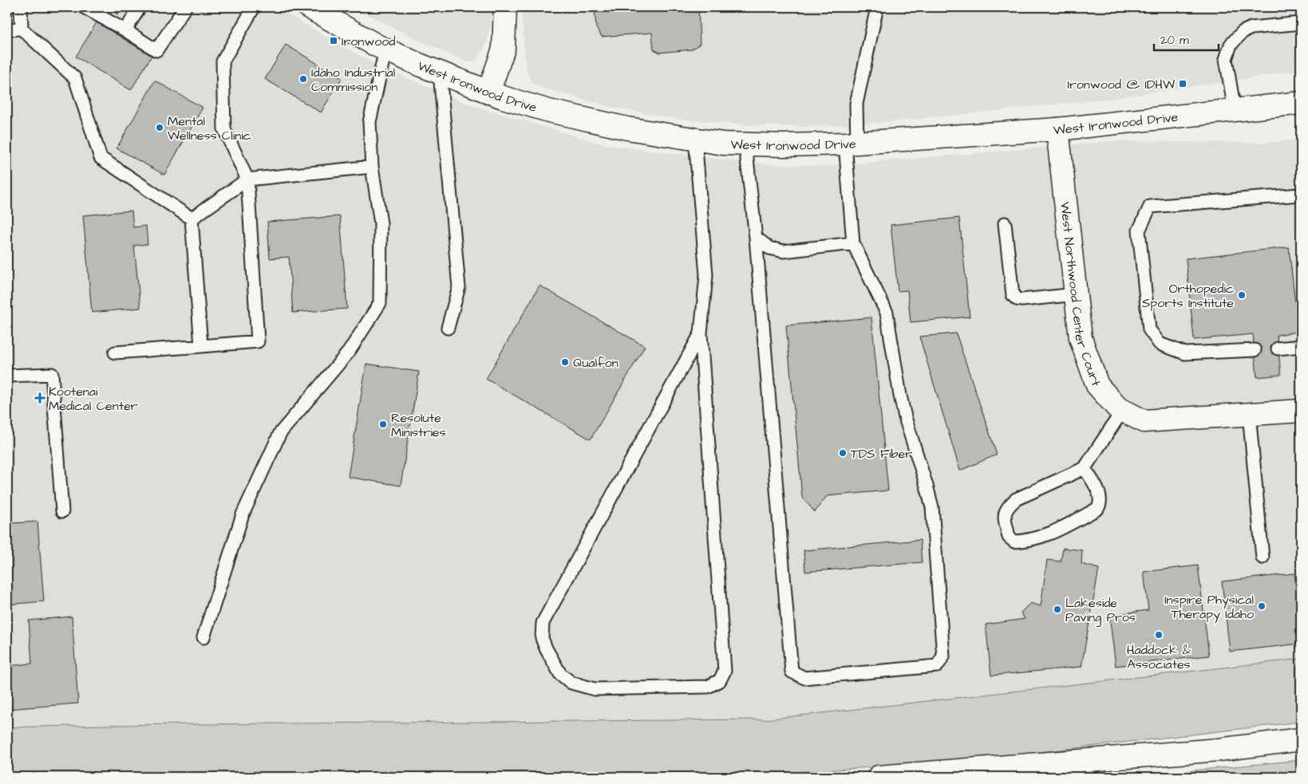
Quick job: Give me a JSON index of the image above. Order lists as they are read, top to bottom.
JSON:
{
  "streets": {
    "main road": ["West Ironwood Drive", "West Northwood Center Court"]
  },
  "crossings": [
    ["West Ironwood Drive", "West Northwood Center Court"]
  ],
  "places": {
    "transit": ["Ironwood", "Ironwood @ IDHW"],
    "other": [
      "Idaho Industrial Commission",
      "Mental Wellness Clinic",
      "Orthopedic Sports Institute",
      "Qualfon",
      "Resolute Ministries",
      "TDS Fiber",
      "Inspire Physical Therapy Idaho",
      "Lakeside Paving Pros",
      "Haddock & Associates"
    ],
    "health": ["Kootenai Medical Center"]
  },
  "scale_bar": "20 m"
}
